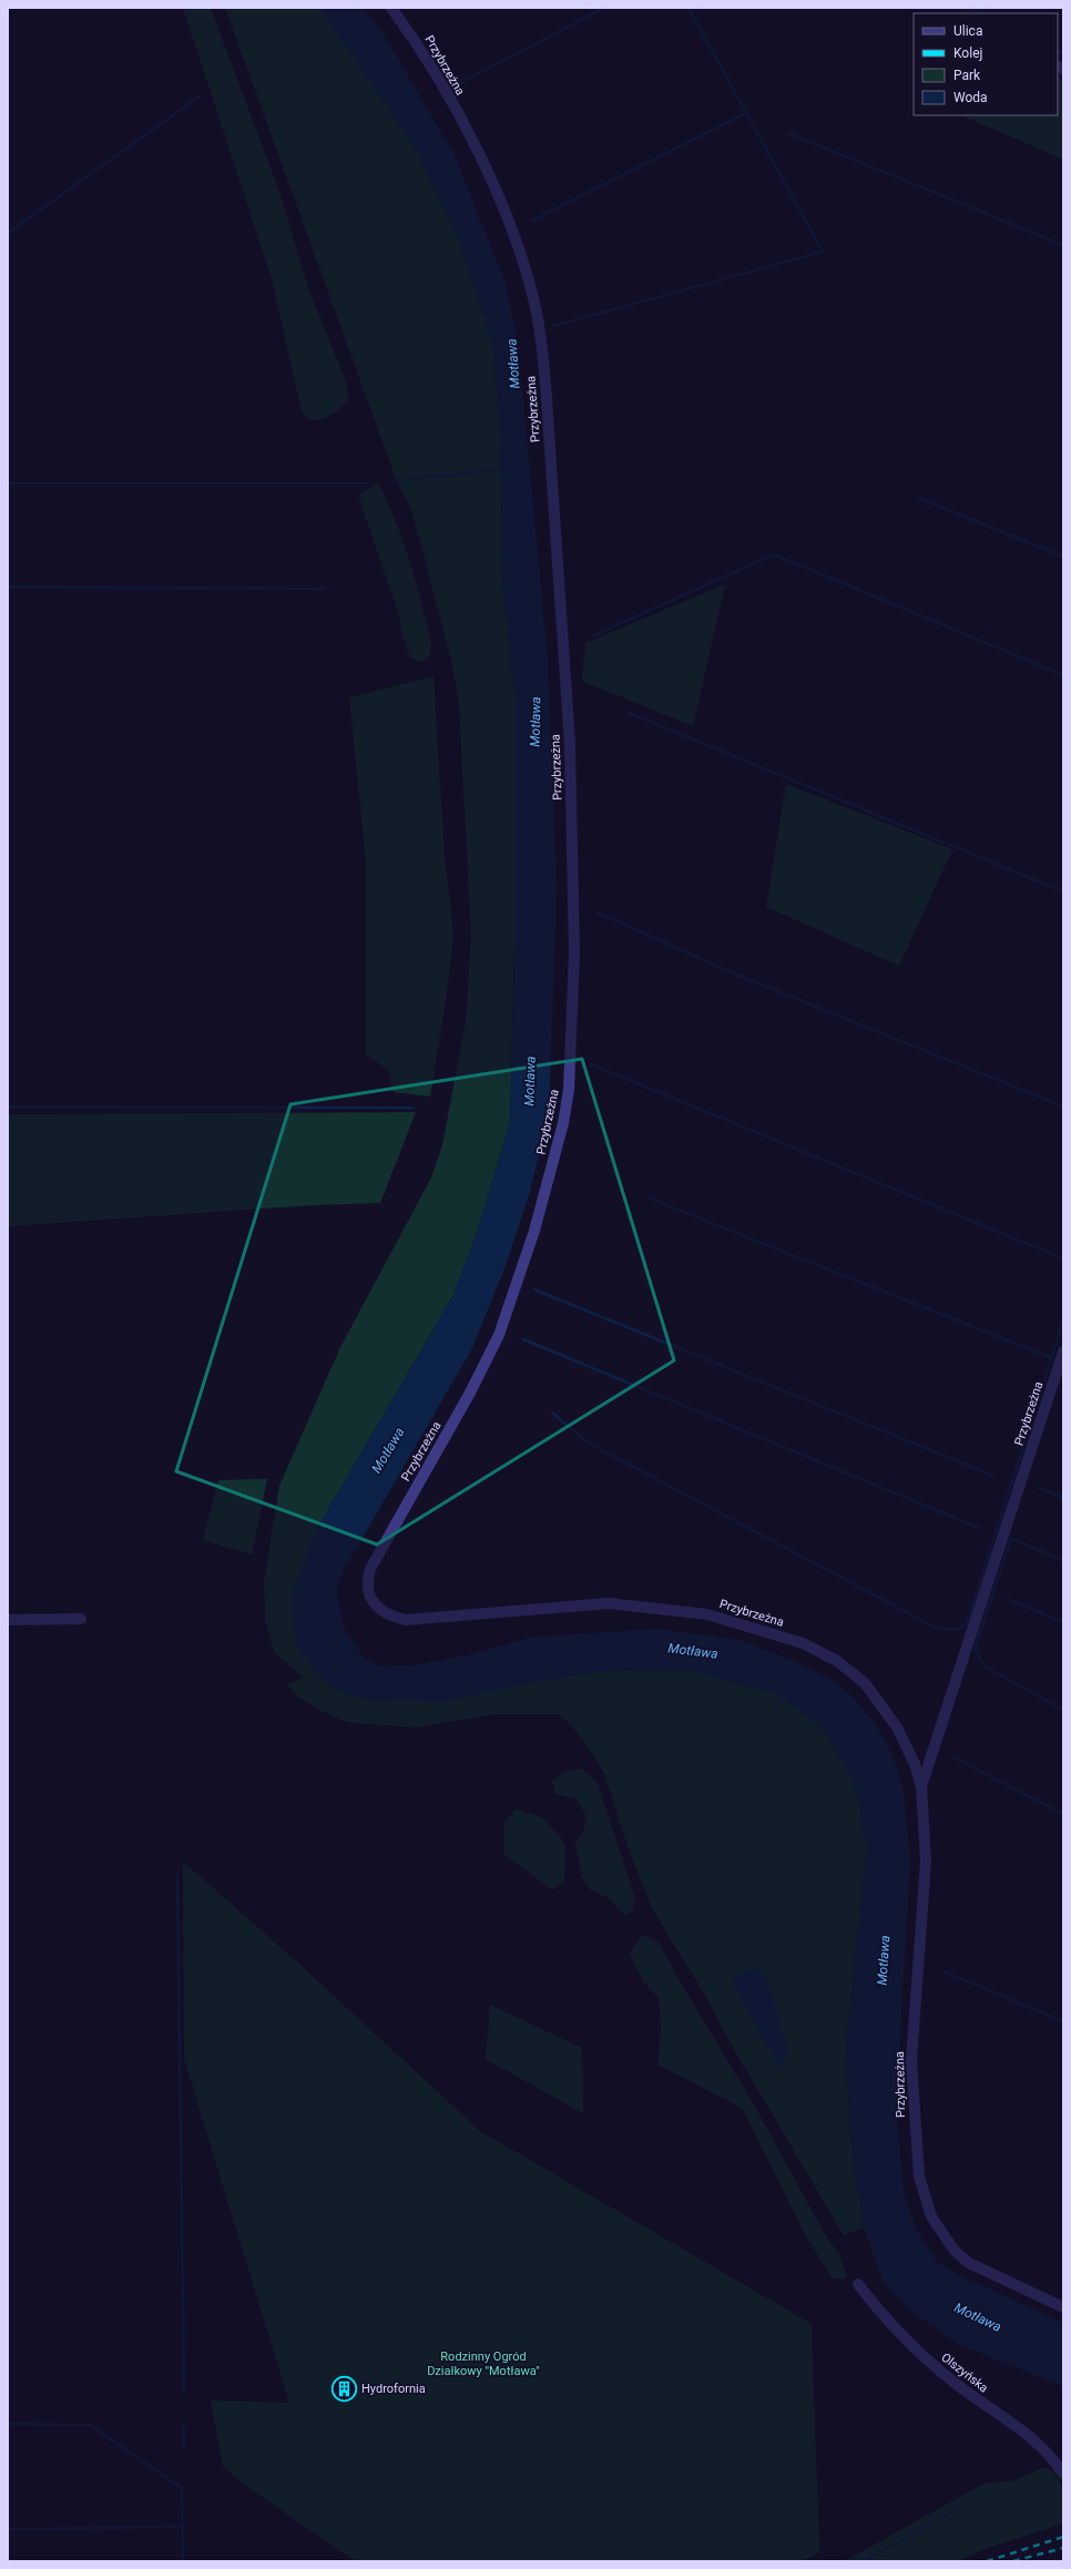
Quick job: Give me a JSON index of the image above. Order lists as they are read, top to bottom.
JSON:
{
  "streets": {
    "street": ["Przybrzeżna", "Olszyńska"]
  },
  "water": ["Motława"],
  "parks": ["Rodzinny Ogród Działkowy \"Motława\""],
  "places": {
    "building": ["Hydrofornia"]
  },
  "legend": [
    "Ulica",
    "Kolej",
    "Park",
    "Woda"
  ]
}
